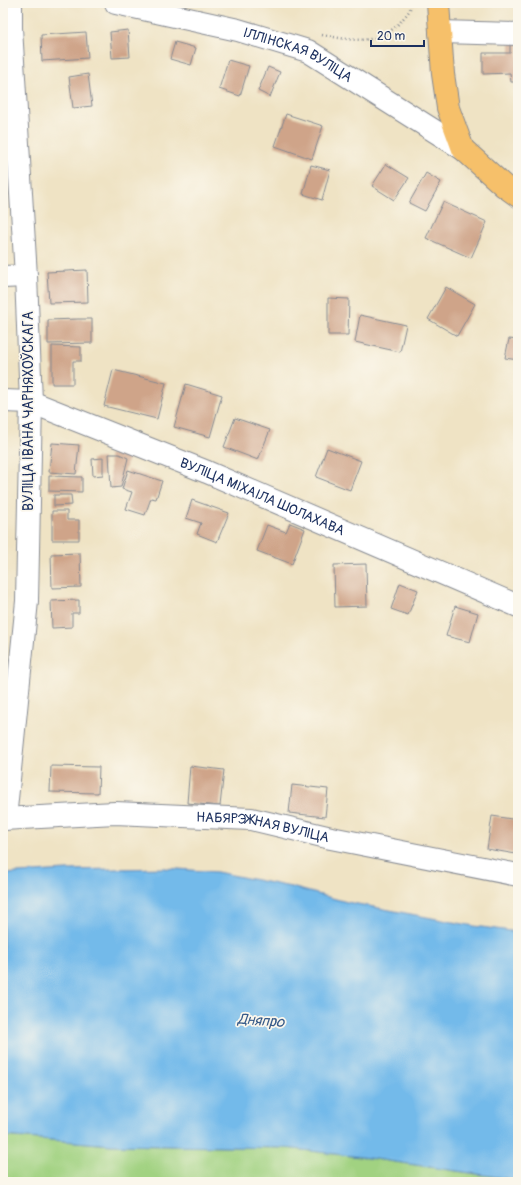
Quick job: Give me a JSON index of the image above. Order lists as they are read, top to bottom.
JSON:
{
  "streets": {
    "street": [
      "ІЛЛІНСКАЯ ВУЛІЦА",
      "ВУЛІЦА ІВАНА ЧАРНЯХОЎСКАГА",
      "ВУЛІЦА МІХАІЛА ШОЛАХАВА",
      "НАБЯРЭЖНАЯ ВУЛІЦА"
    ]
  },
  "crossings": [
    ["ВУЛІЦА ІВАНА ЧАРНЯХОЎСКАГА", "ВУЛІЦА МІХАІЛА ШОЛАХАВА"],
    ["ВУЛІЦА ІВАНА ЧАРНЯХОЎСКАГА", "НАБЯРЭЖНАЯ ВУЛІЦА"]
  ],
  "water": ["Дняпро"],
  "scale_bar": "20 m"
}
